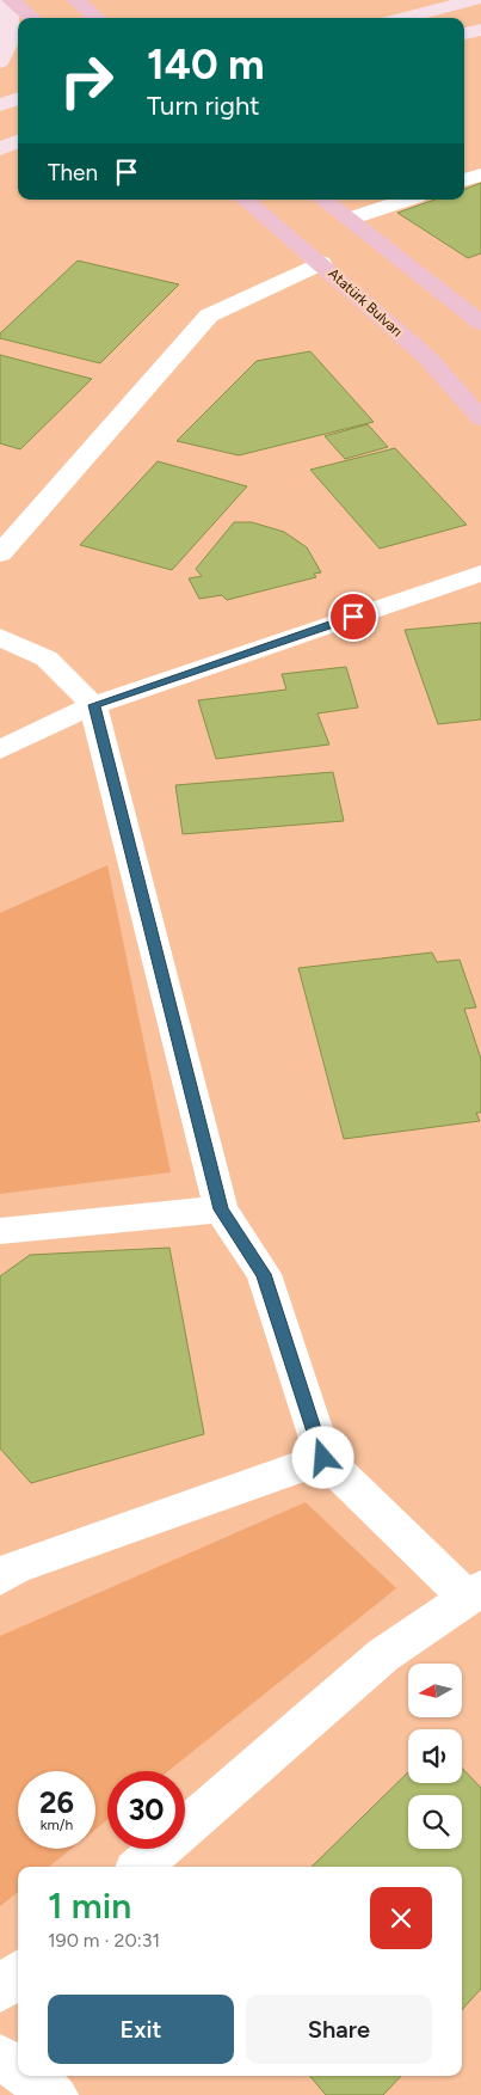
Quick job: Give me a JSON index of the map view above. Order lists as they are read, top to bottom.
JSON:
{
  "streets": {
    "main road": ["Atatürk Bulvarı"]
  },
  "north": "left",
  "page": {
    "turn": ["140 m", "Turn right"],
    "then": "Then",
    "speed": "26 km/h",
    "limit": "30",
    "heading": ["1 min", "190 m · 20:31"],
    "buttons": ["Exit", "Share"]
  }
}
